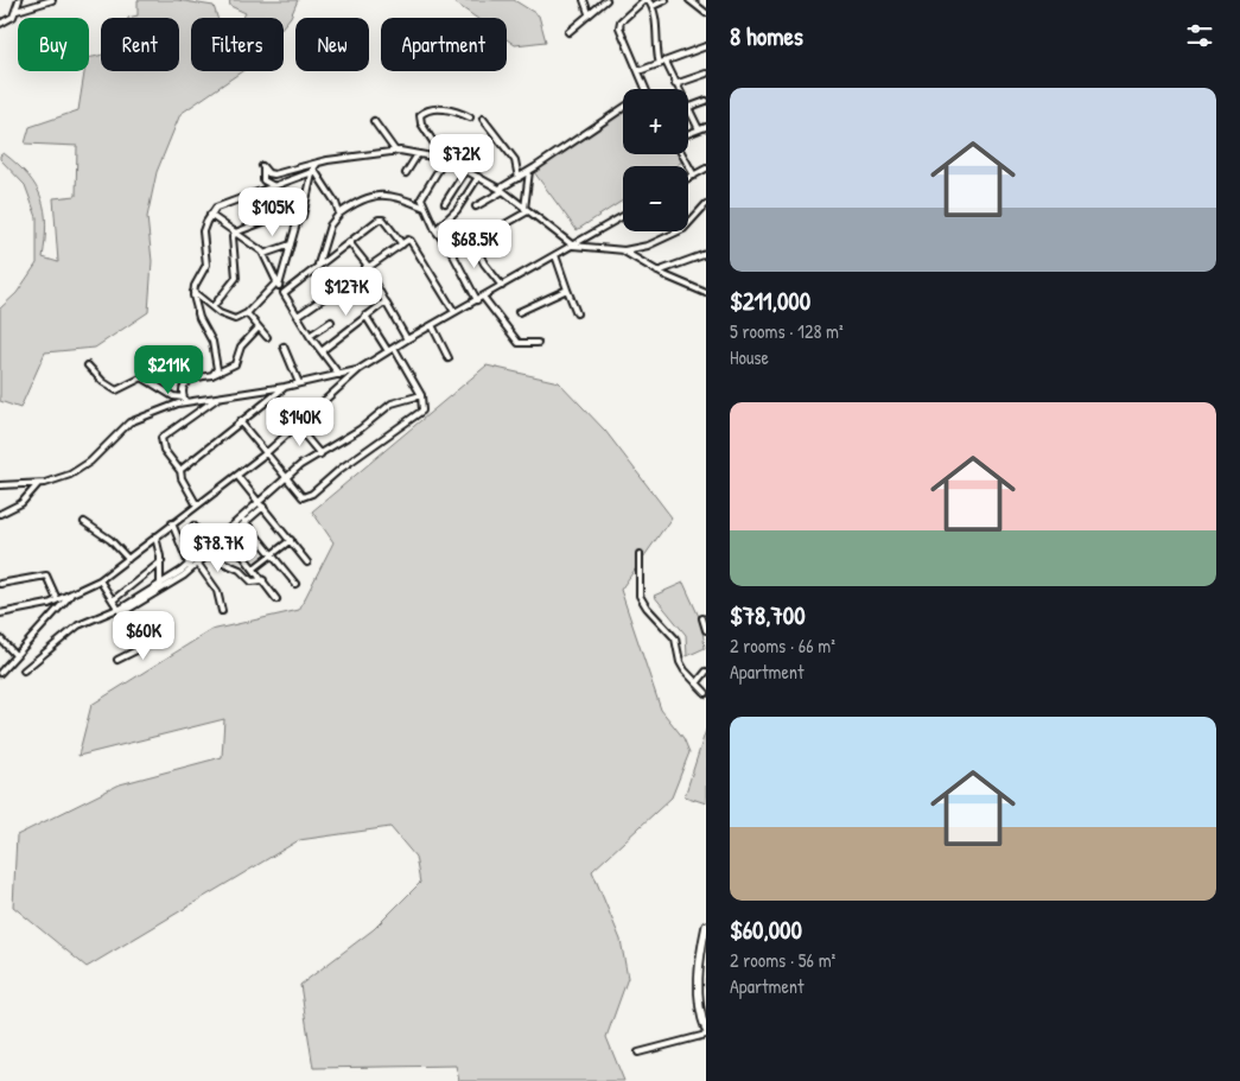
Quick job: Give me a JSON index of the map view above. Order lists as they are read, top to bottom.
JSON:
{
  "page": {
    "heading": "8 homes",
    "chip": [
      "Buy",
      "Rent",
      "Filters",
      "New",
      "Apartment"
    ],
    "list": [
      {
        "name": "$211,000",
        "note": "5 rooms · 128 m² · House"
      },
      {
        "name": "$78,700",
        "note": "2 rooms · 66 m² · Apartment"
      },
      {
        "name": "$60,000",
        "note": "2 rooms · 56 m² · Apartment"
      }
    ],
    "map_buttons": ["+", "−"],
    "price": [
      "$72K",
      "$105K",
      "$68.5K",
      "$127K",
      "$211K",
      "$140K",
      "$78.7K",
      "$60K"
    ]
  }
}
